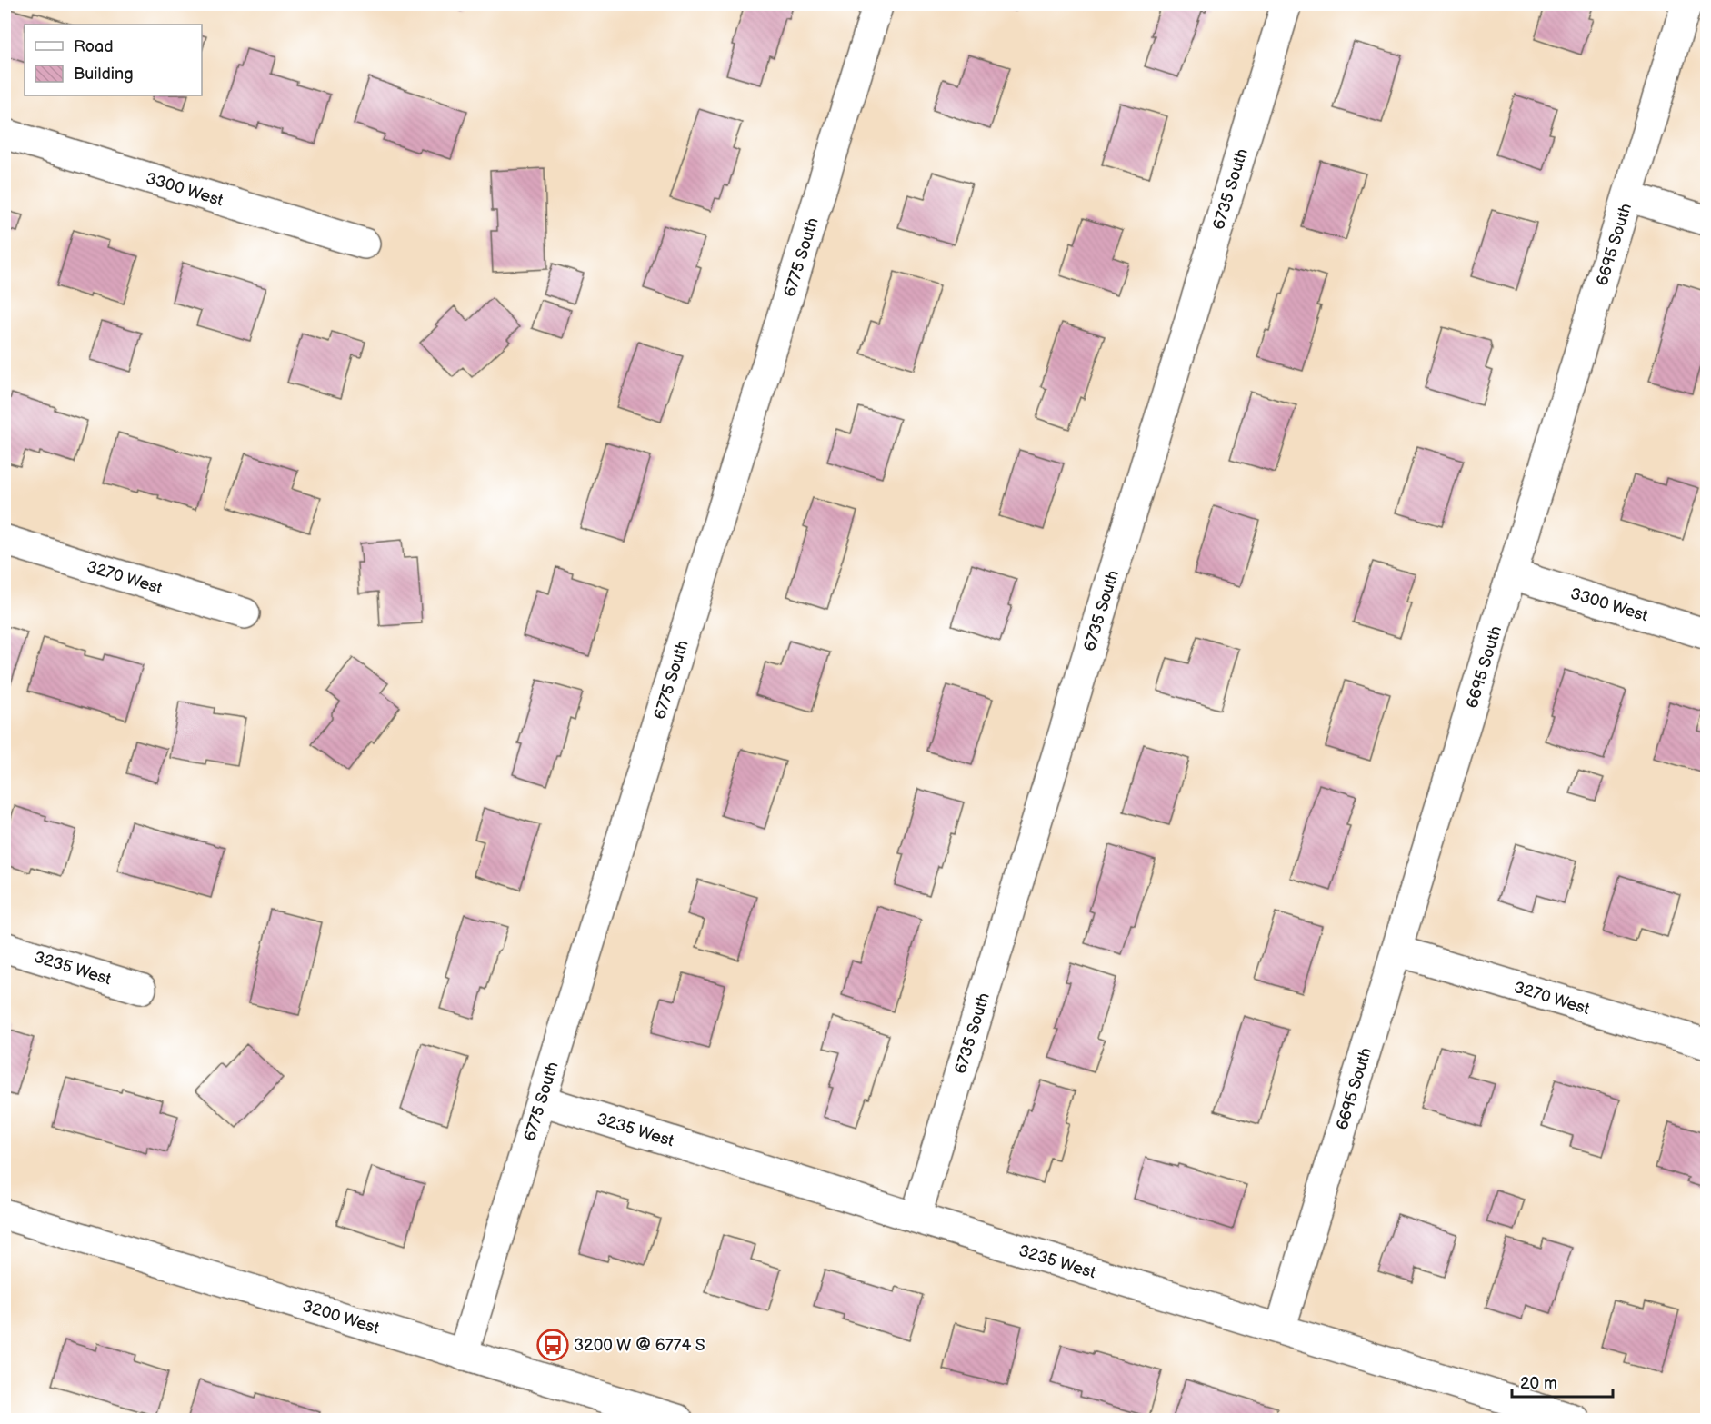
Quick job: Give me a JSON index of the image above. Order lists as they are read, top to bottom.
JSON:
{
  "streets": {
    "street": [
      "3300 West",
      "6735 South",
      "6695 South",
      "6775 South",
      "3270 West",
      "3235 West",
      "3200 West"
    ]
  },
  "crossings": [
    ["3300 West", "6695 South"],
    ["6735 South", "3235 West"],
    ["6695 South", "3270 West"],
    ["6695 South", "3235 West"],
    ["6775 South", "3235 West"],
    ["6775 South", "3200 West"]
  ],
  "places": {
    "bus stop": ["3200 W @ 6774 S"]
  },
  "legend": ["Road", "Building"],
  "scale_bar": "20 m"
}
